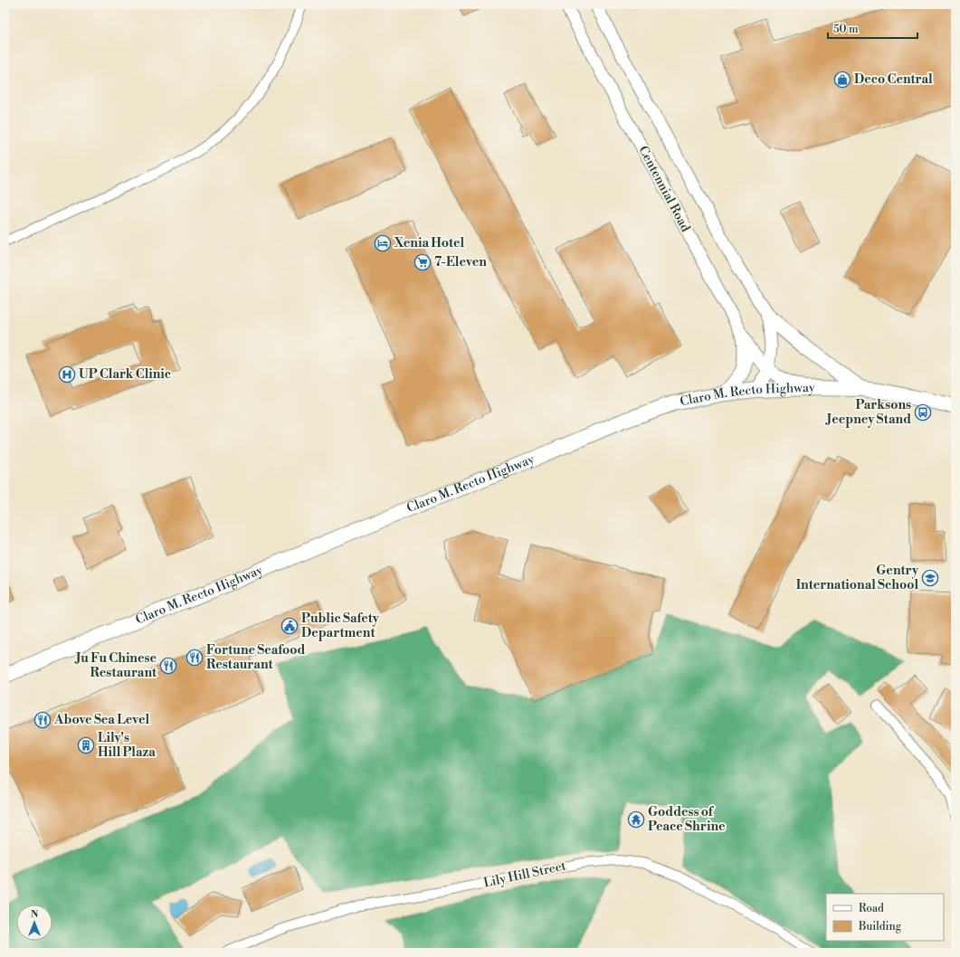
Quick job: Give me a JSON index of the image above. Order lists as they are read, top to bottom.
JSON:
{
  "streets": {
    "main road": ["Claro M. Recto Highway"],
    "street": ["Centennial Road", "Lily Hill Street"]
  },
  "crossings": [
    ["Centennial Road", "Claro M. Recto Highway"]
  ],
  "places": {
    "shop": ["Deco Central"],
    "hotel": ["Xenia Hotel"],
    "supermarket": ["7-Eleven"],
    "hospital": ["UP Clark Clinic"],
    "bus stop": ["Parksons Jeepney Stand"],
    "school or university": ["Gentry International School"],
    "public building": ["Public Safety Department"],
    "restaurant": ["Fortune Seafood Restaurant", "Ju Fu Chinese Restaurant", "Above Sea Level"],
    "building": ["Lily's Hill Plaza"],
    "temple": ["Goddess of Peace Shrine"]
  },
  "legend": ["Road", "Building"],
  "scale_bar": "50 m",
  "north": "top"
}
